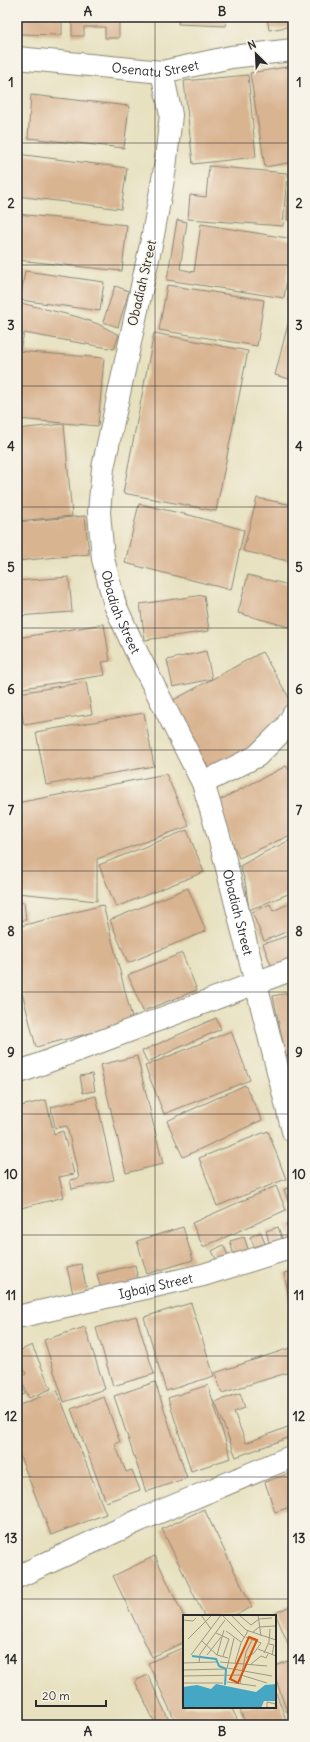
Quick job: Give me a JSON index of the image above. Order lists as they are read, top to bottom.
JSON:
{
  "streets": {
    "street": ["Osenatu Street", "Obadiah Street", "Igbaja Street"]
  },
  "crossings": [
    ["Osenatu Street", "Obadiah Street"]
  ],
  "scale_bar": "20 m",
  "north": "top left",
  "grid": {
    "columns": ["A", "B"],
    "rows": [
      "1",
      "2",
      "3",
      "4",
      "5",
      "6",
      "7",
      "8",
      "9",
      "10",
      "11",
      "12",
      "13",
      "14"
    ]
  }
}
